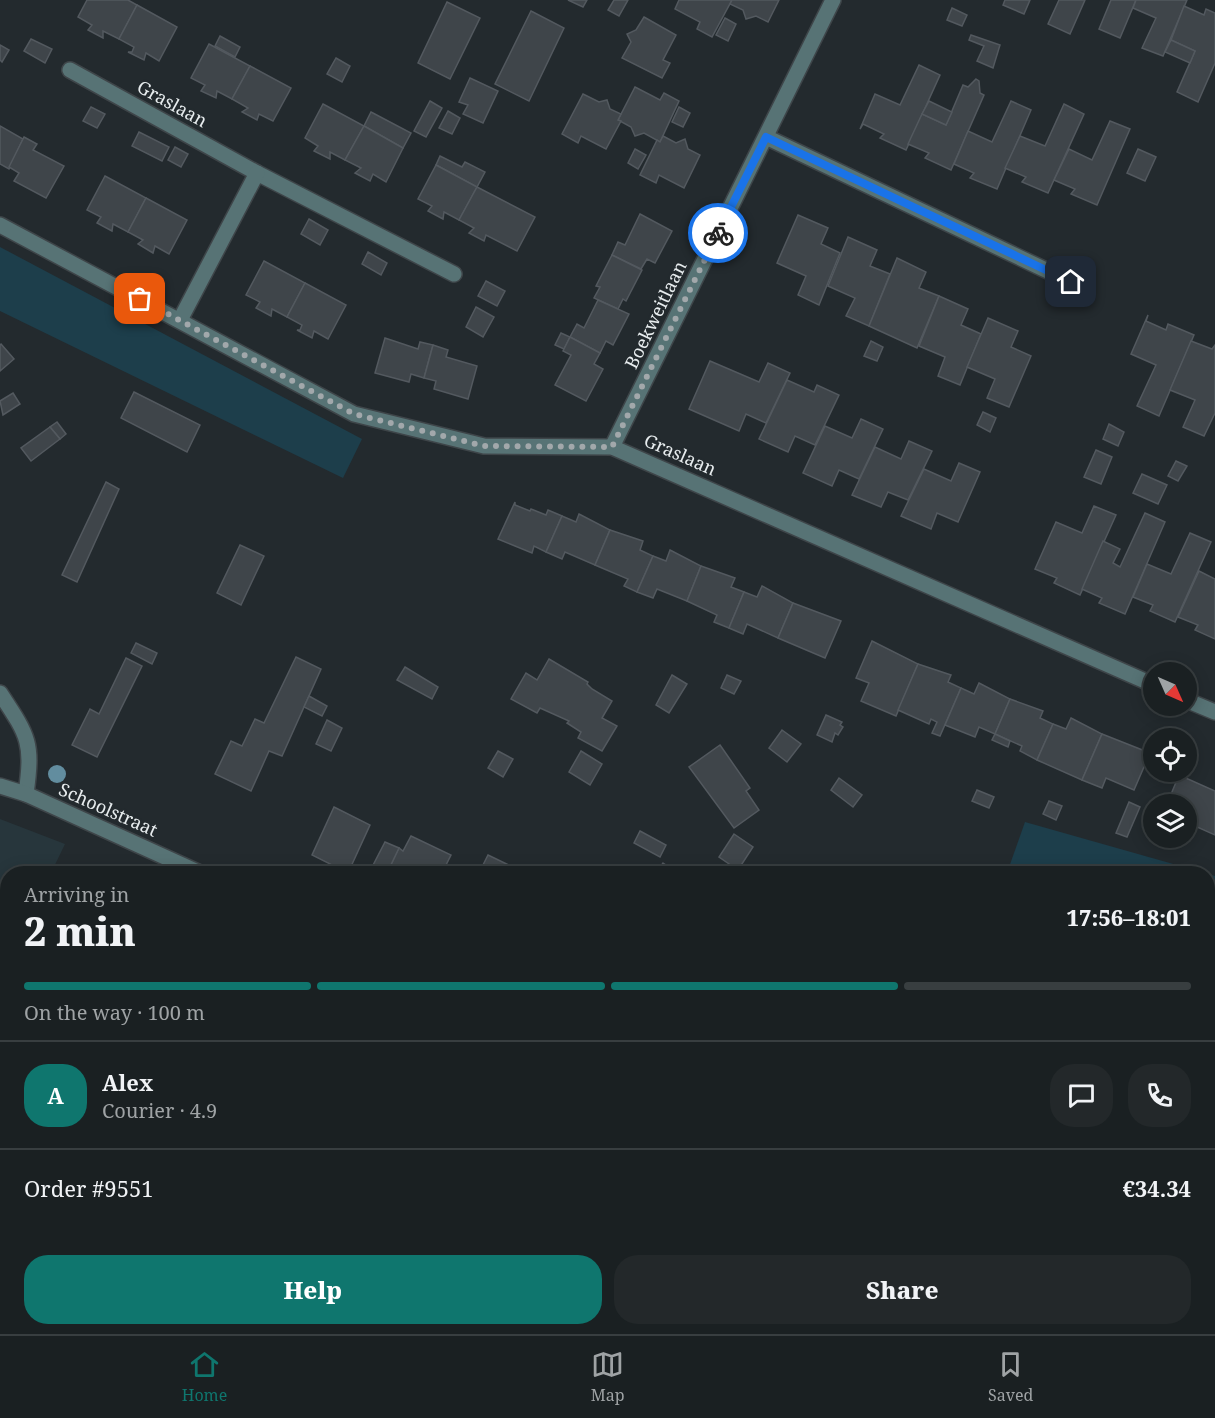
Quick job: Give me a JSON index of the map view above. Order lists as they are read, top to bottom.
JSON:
{
  "streets": {
    "street": ["Graslaan", "Boekweitlaan", "Schoolstraat"]
  },
  "crossings": [
    ["Graslaan", "Boekweitlaan"]
  ],
  "north": "bottom right",
  "page": {
    "heading": ["2 min", "Arriving in", "17:56–18:01"],
    "panel": [
      "Alex",
      "Courier · 4.9",
      "Order #9551",
      "€34.34"
    ],
    "bar": "On the way · 100 m",
    "round": "A",
    "buttons": ["Help", "Share"],
    "tabs": ["Home", "Map", "Saved"]
  }
}
